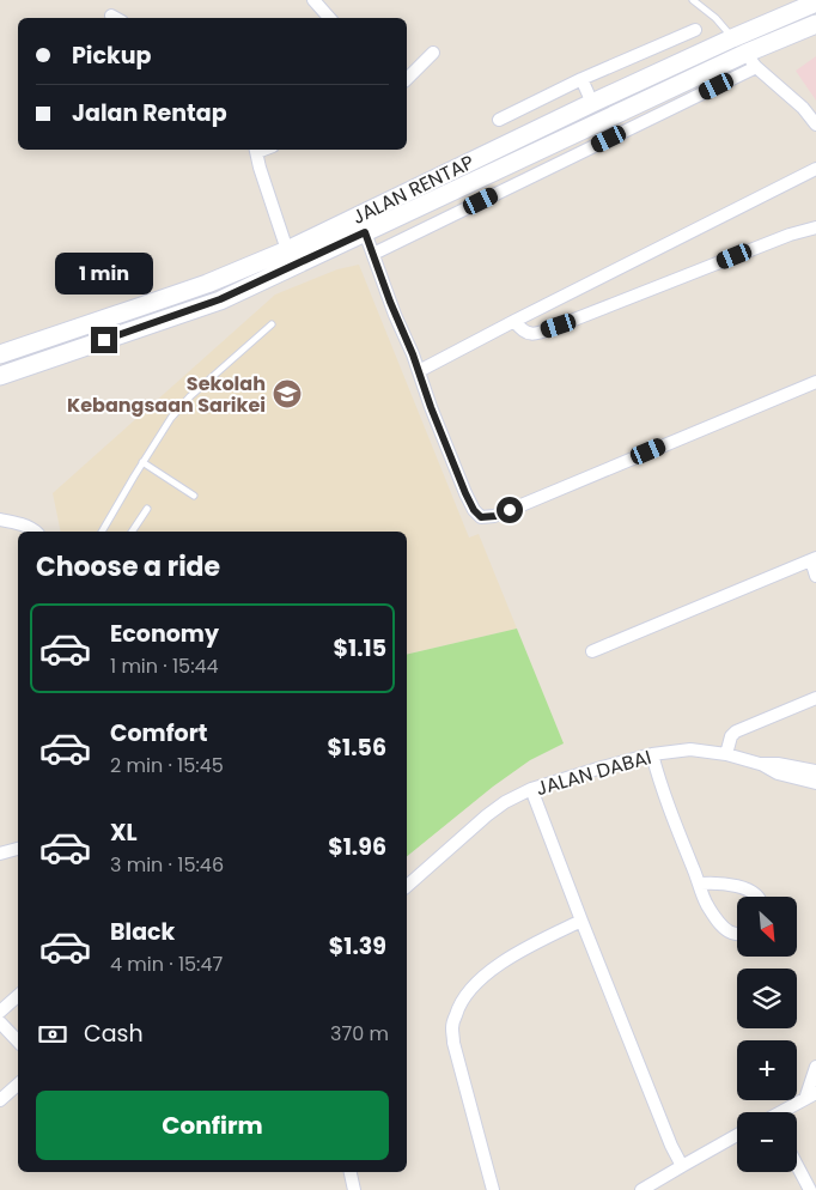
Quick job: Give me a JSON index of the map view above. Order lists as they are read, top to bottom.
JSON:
{
  "streets": {
    "main road": ["JALAN RENTAP"],
    "street": ["JALAN DABAI"]
  },
  "places": {
    "school or university": ["Sekolah Kebangsaan Sarikei"]
  },
  "north": "bottom right",
  "page": {
    "banner": ["Pickup", "Jalan Rentap"],
    "bubble": "1 min",
    "heading": "Choose a ride",
    "list": [
      {
        "name": "Economy",
        "note": "1 min · 15:44",
        "value": "$1.15"
      },
      {
        "name": "Comfort",
        "note": "2 min · 15:45",
        "value": "$1.56"
      },
      {
        "name": "XL",
        "note": "3 min · 15:46",
        "value": "$1.96"
      },
      {
        "name": "Black",
        "note": "4 min · 15:47",
        "value": "$1.39"
      }
    ],
    "map_buttons": ["+", "−"],
    "pay": ["Cash", "370 m"],
    "buttons": "Confirm"
  }
}
